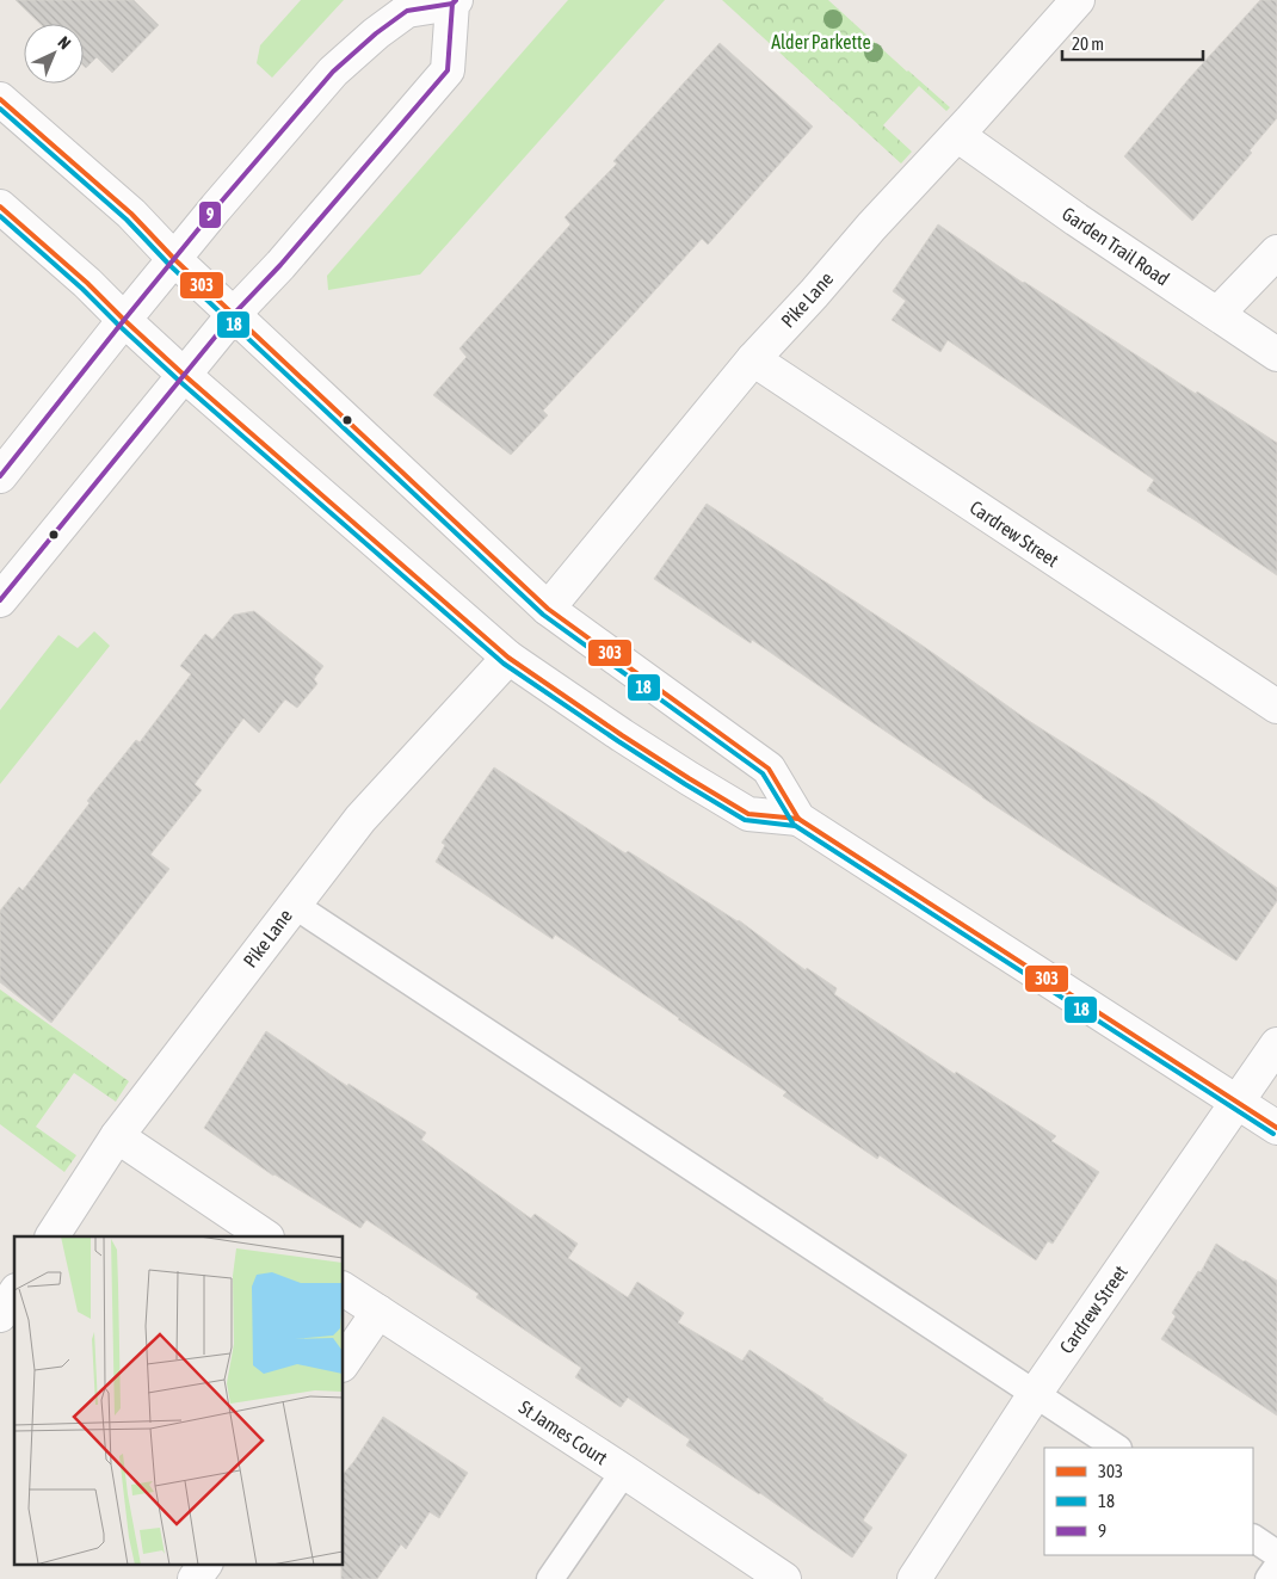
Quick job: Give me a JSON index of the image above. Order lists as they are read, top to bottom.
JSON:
{
  "streets": {
    "street": [
      "Garden Trail Road",
      "Pike Lane",
      "Cardrew Street",
      "St James Court"
    ]
  },
  "crossings": [
    ["Garden Trail Road", "Pike Lane"],
    ["Pike Lane", "Cardrew Street"]
  ],
  "parks": ["Alder Parkette"],
  "lines": ["transit line 9", "transit line 303", "transit line 18"],
  "legend": ["303", "18", "9"],
  "scale_bar": "20 m",
  "north": "top right"
}
